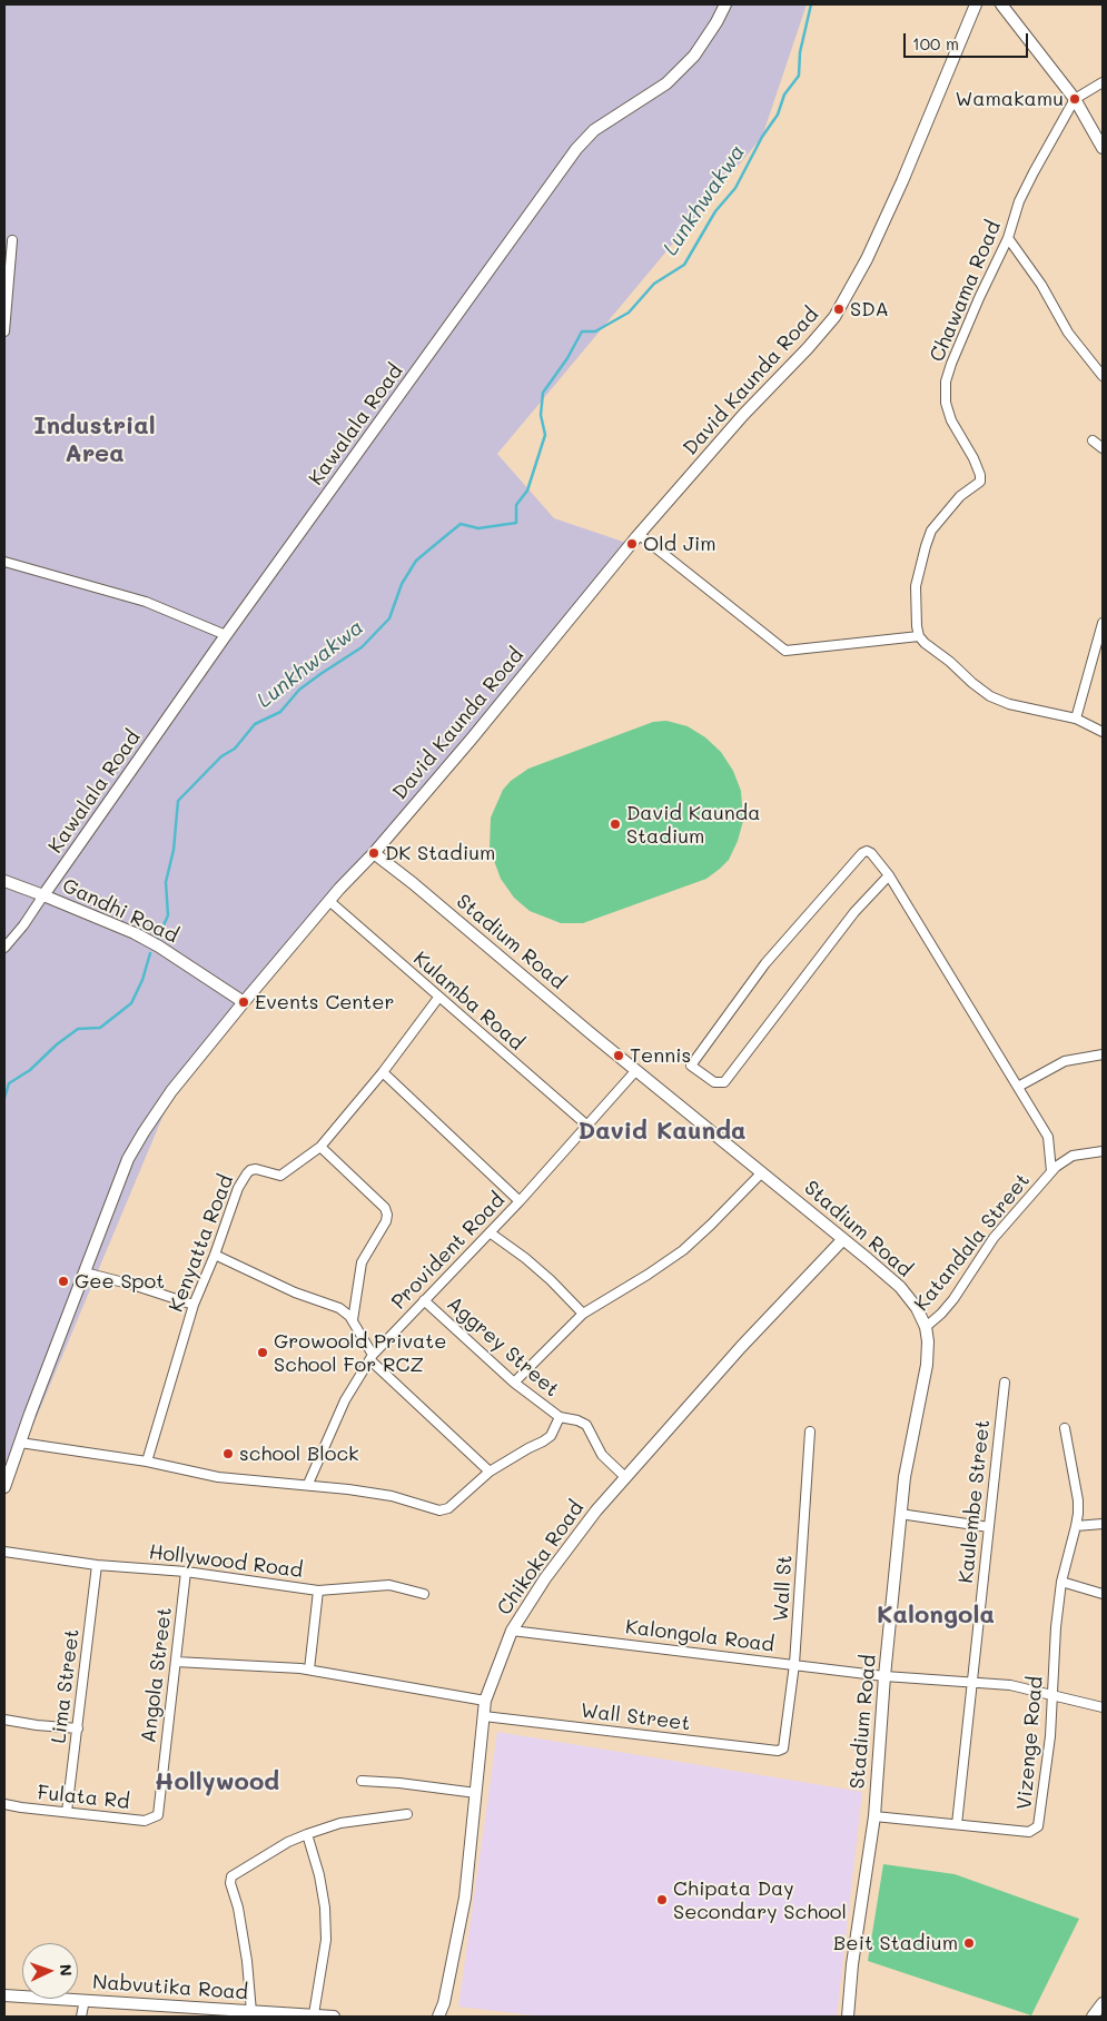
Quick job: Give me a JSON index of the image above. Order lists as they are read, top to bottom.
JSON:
{
  "streets": {
    "street": [
      "Chawama Road",
      "David Kaunda Road",
      "Kawalala Road",
      "Gandhi Road",
      "Stadium Road",
      "Kulamba Road",
      "Katandala Street",
      "Kenyatta Road",
      "Provident Road",
      "Aggrey Street",
      "Kaulembe Street",
      "Chikoka Road",
      "Hollywood Road",
      "Wall St",
      "Kalongola Road",
      "Angola Street",
      "Lima Street",
      "Wall Street",
      "Vizenge Road",
      "Fulata Rd",
      "Nabvutika Road"
    ]
  },
  "crossings": [
    ["David Kaunda Road", "Gandhi Road"],
    ["David Kaunda Road", "Stadium Road"],
    ["David Kaunda Road", "Kulamba Road"],
    ["Kawalala Road", "Gandhi Road"],
    ["Stadium Road", "Katandala Street"],
    ["Stadium Road", "Provident Road"],
    ["Stadium Road", "Chikoka Road"],
    ["Stadium Road", "Kalongola Road"],
    ["Stadium Road", "Vizenge Road"],
    ["Kulamba Road", "Kenyatta Road"],
    ["Kulamba Road", "Provident Road"],
    ["Provident Road", "Aggrey Street"],
    ["Kaulembe Street", "Kalongola Road"],
    ["Kaulembe Street", "Vizenge Road"],
    ["Chikoka Road", "Kalongola Road"],
    ["Chikoka Road", "Wall Street"],
    ["Hollywood Road", "Angola Street"],
    ["Hollywood Road", "Lima Street"],
    ["Wall St", "Kalongola Road"],
    ["Wall St", "Wall Street"],
    ["Kalongola Road", "Vizenge Road"],
    ["Angola Street", "Fulata Rd"],
    ["Lima Street", "Fulata Rd"]
  ],
  "districts": [
    "Industrial Area",
    "David Kaunda",
    "Kalongola",
    "Hollywood"
  ],
  "water": ["Lunkhwakwa"],
  "places": [
    "Wamakamu",
    "SDA",
    "Old Jim",
    "David Kaunda Stadium",
    "DK Stadium",
    "Events Center",
    "Tennis",
    "Gee Spot",
    "Growoold Private School For RCZ",
    "school Block",
    "Chipata Day Secondary School",
    "Beit Stadium"
  ],
  "scale_bar": "100 m",
  "north": "right"
}
